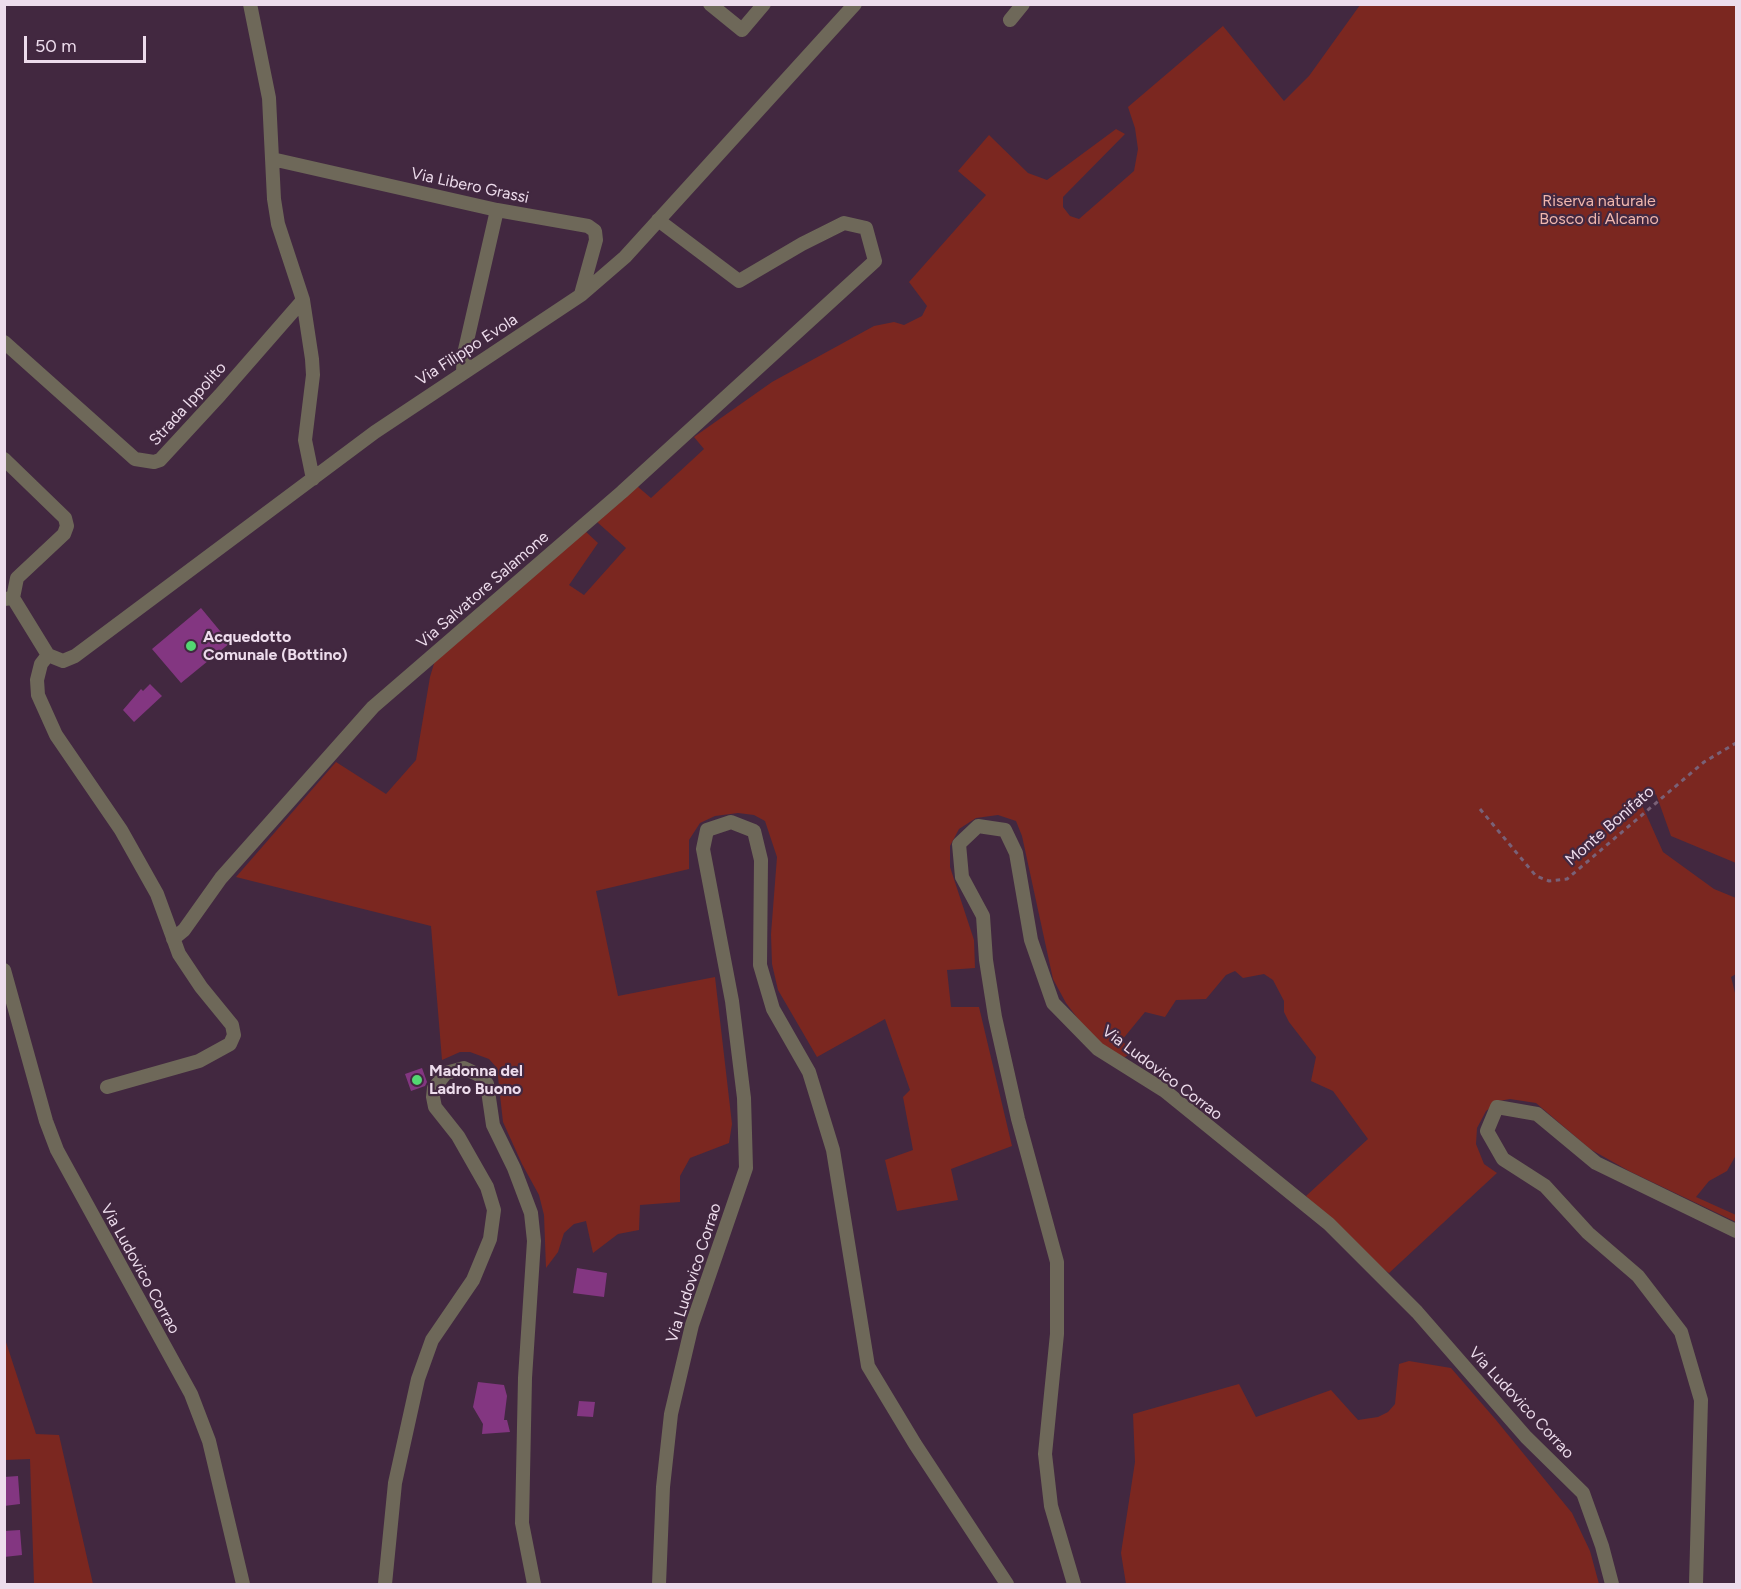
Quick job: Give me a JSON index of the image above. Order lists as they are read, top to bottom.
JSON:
{
  "streets": {
    "street": [
      "Via Libero Grassi",
      "Via Filippo Evola",
      "Strada Ippolito",
      "Via Salvatore Salamone",
      "Via Ludovico Corrao"
    ],
    "path": ["Monte Bonifato"]
  },
  "crossings": [
    ["Via Libero Grassi", "Via Filippo Evola"],
    ["Via Filippo Evola", "Via Salvatore Salamone"]
  ],
  "parks": ["Riserva naturale Bosco di Alcamo"],
  "places": ["Acquedotto Comunale (Bottino)", "Madonna del Ladro Buono"],
  "scale_bar": "50 m"
}
